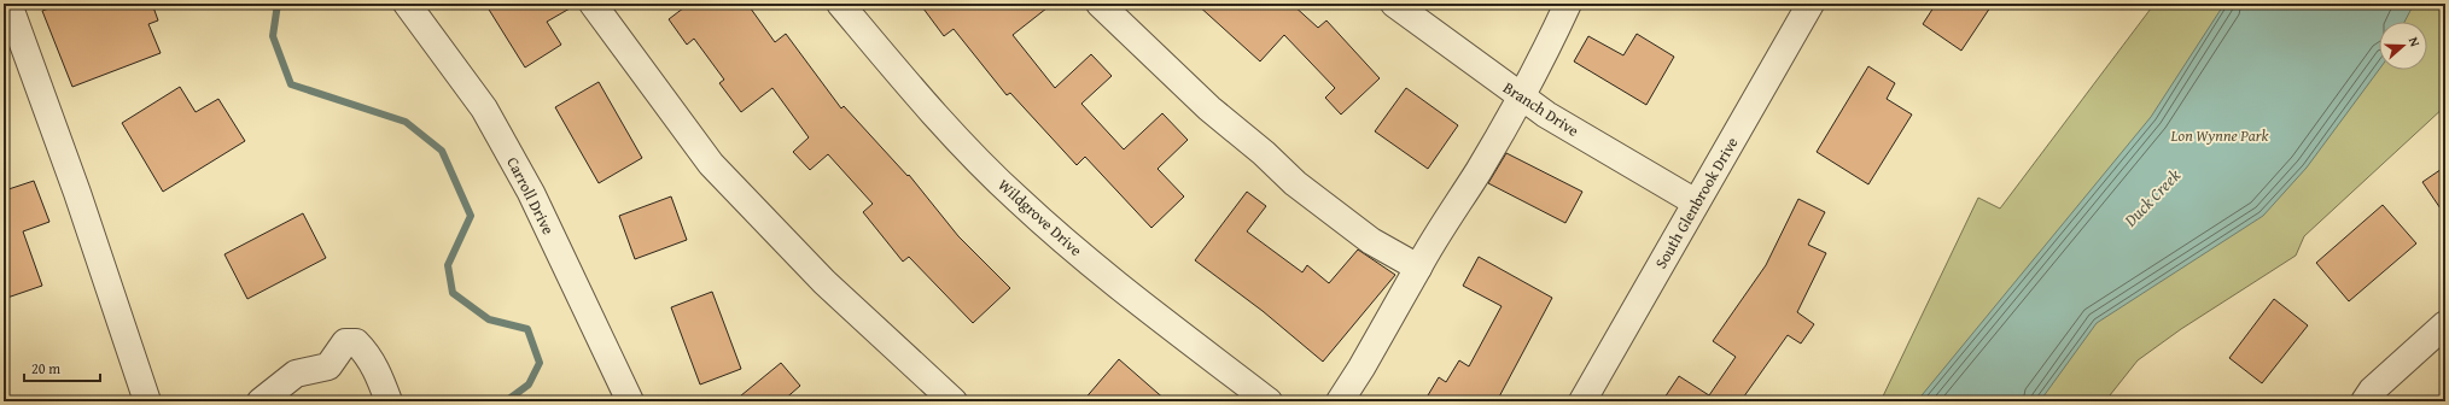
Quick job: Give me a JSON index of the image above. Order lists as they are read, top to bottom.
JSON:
{
  "streets": {
    "street": [
      "Branch Drive",
      "Carroll Drive",
      "South Glenbrook Drive",
      "Wildgrove Drive"
    ]
  },
  "crossings": [
    ["Branch Drive", "South Glenbrook Drive"]
  ],
  "water": ["Duck Creek"],
  "parks": ["Lon Wynne Park"],
  "scale_bar": "20 m",
  "north": "right"
}
